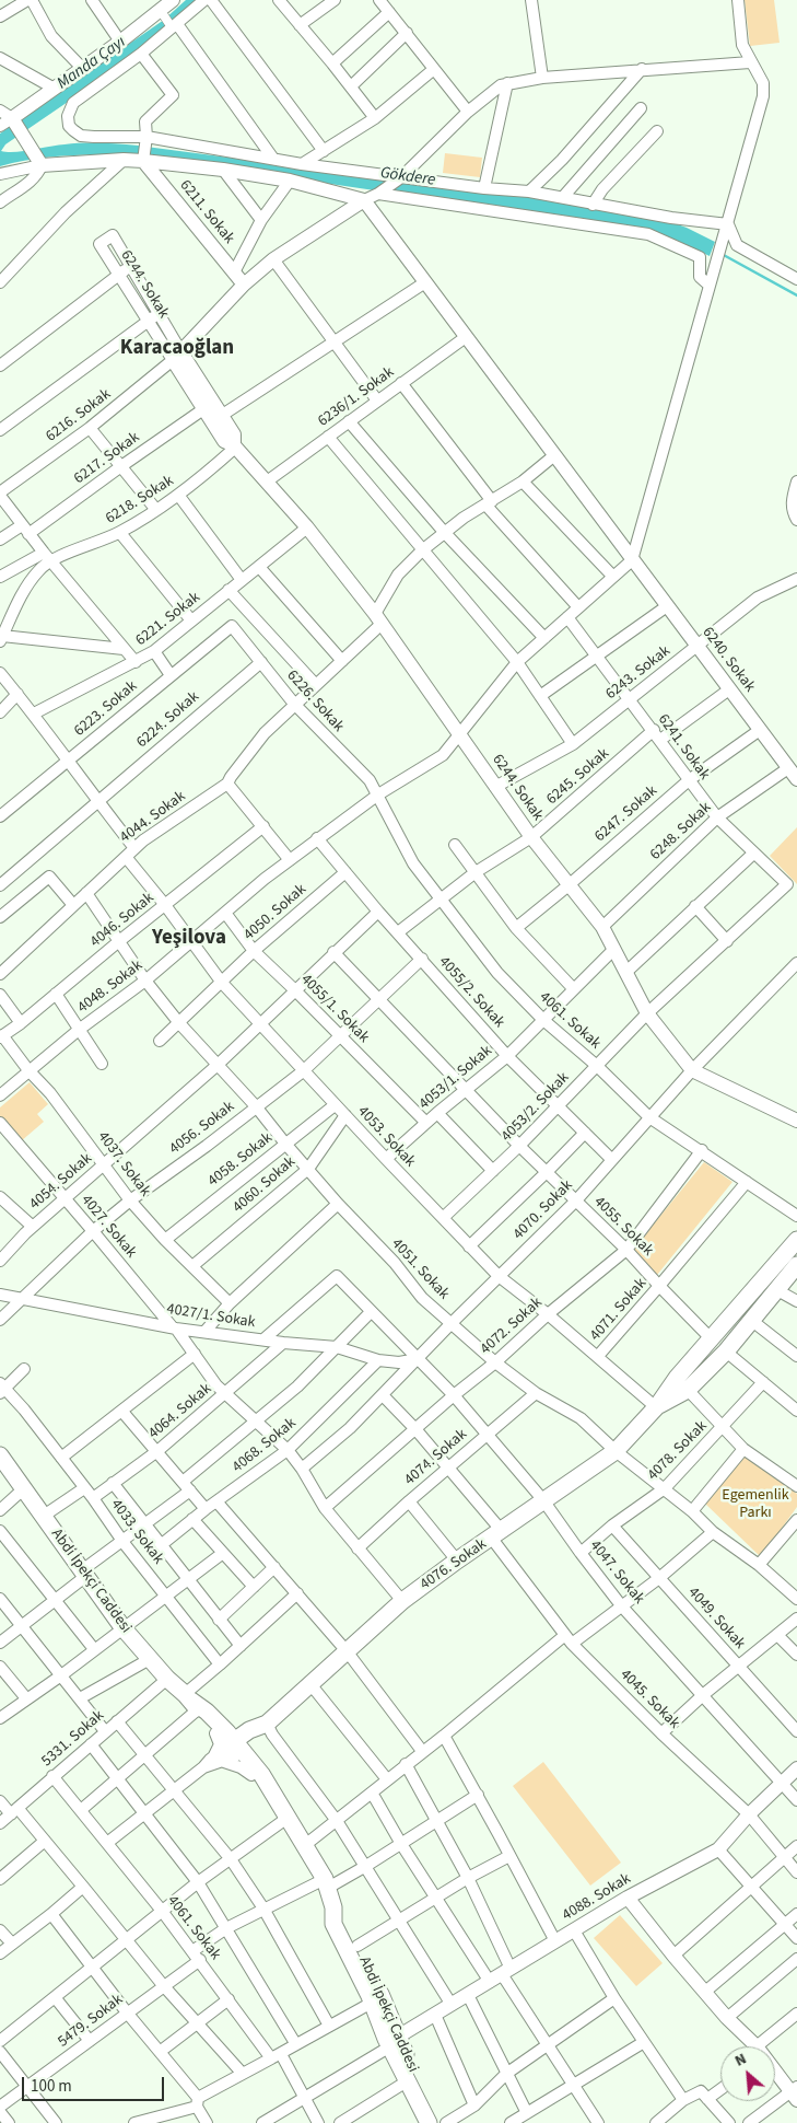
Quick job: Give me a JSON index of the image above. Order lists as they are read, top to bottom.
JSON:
{
  "streets": {
    "main road": ["4076. Sokak", "Abdi İpekçi Caddesi"],
    "street": [
      "6211. Sokak",
      "6244. Sokak",
      "6236/1. Sokak",
      "6216. Sokak",
      "6217. Sokak",
      "6218. Sokak",
      "6221. Sokak",
      "6240. Sokak",
      "6243. Sokak",
      "6226. Sokak",
      "6223. Sokak",
      "6224. Sokak",
      "6241. Sokak",
      "6245. Sokak",
      "6247. Sokak",
      "4044. Sokak",
      "6248. Sokak",
      "4050. Sokak",
      "4046. Sokak",
      "4048. Sokak",
      "4055/2. Sokak",
      "4055/1. Sokak",
      "4061. Sokak",
      "4053/1. Sokak",
      "4053/2. Sokak",
      "4056. Sokak",
      "4053. Sokak",
      "4058. Sokak",
      "4037. Sokak",
      "4054. Sokak",
      "4060. Sokak",
      "4070. Sokak",
      "4027. Sokak",
      "4055. Sokak",
      "4051. Sokak",
      "4071. Sokak",
      "4027/1. Sokak",
      "4072. Sokak",
      "4064. Sokak",
      "4068. Sokak",
      "4078. Sokak",
      "4074. Sokak",
      "4033. Sokak",
      "4047. Sokak",
      "4049. Sokak",
      "4045. Sokak",
      "5331. Sokak",
      "4088. Sokak",
      "5479. Sokak"
    ]
  },
  "crossings": [
    ["6244. Sokak", "6236/1. Sokak"],
    ["6244. Sokak", "6216. Sokak"],
    ["6244. Sokak", "6217. Sokak"],
    ["6244. Sokak", "6218. Sokak"],
    ["6244. Sokak", "6221. Sokak"],
    ["6244. Sokak", "6243. Sokak"],
    ["6244. Sokak", "6245. Sokak"],
    ["6244. Sokak", "6247. Sokak"],
    ["6244. Sokak", "4044. Sokak"],
    ["6244. Sokak", "6248. Sokak"],
    ["6244. Sokak", "4048. Sokak"],
    ["6244. Sokak", "4053/1. Sokak"],
    ["6244. Sokak", "4053/2. Sokak"],
    ["6244. Sokak", "4070. Sokak"],
    ["6236/1. Sokak", "6240. Sokak"],
    ["6240. Sokak", "6243. Sokak"],
    ["6240. Sokak", "6245. Sokak"],
    ["6240. Sokak", "6247. Sokak"],
    ["6240. Sokak", "4044. Sokak"],
    ["6240. Sokak", "6248. Sokak"],
    ["6240. Sokak", "4048. Sokak"],
    ["6243. Sokak", "6241. Sokak"],
    ["6226. Sokak", "6223. Sokak"],
    ["6226. Sokak", "6224. Sokak"],
    ["6226. Sokak", "4044. Sokak"],
    ["6226. Sokak", "4048. Sokak"],
    ["6226. Sokak", "4061. Sokak"],
    ["6241. Sokak", "6245. Sokak"],
    ["6241. Sokak", "6247. Sokak"],
    ["6241. Sokak", "6248. Sokak"],
    ["6241. Sokak", "4048. Sokak"],
    ["6241. Sokak", "4053/2. Sokak"],
    ["6245. Sokak", "4055/2. Sokak"],
    ["6245. Sokak", "4061. Sokak"],
    ["4044. Sokak", "4053. Sokak"],
    ["4044. Sokak", "4051. Sokak"],
    ["4050. Sokak", "4055/2. Sokak"],
    ["4050. Sokak", "4055/1. Sokak"],
    ["4050. Sokak", "4053. Sokak"],
    ["4050. Sokak", "4051. Sokak"],
    ["4046. Sokak", "4053. Sokak"],
    ["4046. Sokak", "4037. Sokak"],
    ["4046. Sokak", "4051. Sokak"],
    ["4048. Sokak", "4055/2. Sokak"],
    ["4048. Sokak", "4055/1. Sokak"],
    ["4048. Sokak", "4061. Sokak"],
    ["4048. Sokak", "4053. Sokak"],
    ["4048. Sokak", "4037. Sokak"],
    ["4048. Sokak", "4051. Sokak"],
    ["4055/2. Sokak", "4053/1. Sokak"],
    ["4055/2. Sokak", "4053/2. Sokak"],
    ["4055/2. Sokak", "4056. Sokak"],
    ["4055/2. Sokak", "4054. Sokak"],
    ["4055/2. Sokak", "4070. Sokak"],
    ["4055/1. Sokak", "4053/1. Sokak"],
    ["4055/1. Sokak", "4056. Sokak"],
    ["4055/1. Sokak", "4054. Sokak"],
    ["4061. Sokak", "4053/1. Sokak"],
    ["4061. Sokak", "4053/2. Sokak"],
    ["4061. Sokak", "4070. Sokak"],
    ["4061. Sokak", "4071. Sokak"],
    ["4061. Sokak", "4072. Sokak"],
    ["4061. Sokak", "5331. Sokak"],
    ["4061. Sokak", "5479. Sokak"],
    ["4053/1. Sokak", "4053. Sokak"],
    ["4053/1. Sokak", "4055. Sokak"],
    ["4053/2. Sokak", "4053. Sokak"],
    ["4053/2. Sokak", "4055. Sokak"],
    ["4056. Sokak", "4053. Sokak"],
    ["4056. Sokak", "4037. Sokak"],
    ["4056. Sokak", "4027. Sokak"],
    ["4056. Sokak", "4055. Sokak"],
    ["4056. Sokak", "4051. Sokak"],
    ["4056. Sokak", "4027/1. Sokak"],
    ["4053. Sokak", "4058. Sokak"],
    ["4053. Sokak", "4054. Sokak"],
    ["4053. Sokak", "4060. Sokak"],
    ["4053. Sokak", "4070. Sokak"],
    ["4053. Sokak", "4071. Sokak"],
    ["4053. Sokak", "4072. Sokak"],
    ["4053. Sokak", "4076. Sokak"],
    ["4058. Sokak", "4037. Sokak"],
    ["4058. Sokak", "4051. Sokak"],
    ["4037. Sokak", "4054. Sokak"],
    ["4037. Sokak", "4060. Sokak"],
    ["4054. Sokak", "4027. Sokak"],
    ["4054. Sokak", "4055. Sokak"],
    ["4054. Sokak", "4051. Sokak"],
    ["4060. Sokak", "4051. Sokak"],
    ["4070. Sokak", "4027. Sokak"],
    ["4070. Sokak", "4055. Sokak"],
    ["4070. Sokak", "4051. Sokak"],
    ["4070. Sokak", "4027/1. Sokak"],
    ["4070. Sokak", "4047. Sokak"],
    ["4070. Sokak", "4045. Sokak"],
    ["4027. Sokak", "4027/1. Sokak"],
    ["4027. Sokak", "4072. Sokak"],
    ["4027. Sokak", "4064. Sokak"],
    ["4027. Sokak", "4068. Sokak"],
    ["4027. Sokak", "4074. Sokak"],
    ["4027. Sokak", "4076. Sokak"],
    ["4055. Sokak", "4071. Sokak"],
    ["4055. Sokak", "4072. Sokak"],
    ["4055. Sokak", "4076. Sokak"],
    ["4051. Sokak", "4072. Sokak"],
    ["4051. Sokak", "4078. Sokak"],
    ["4051. Sokak", "4074. Sokak"],
    ["4051. Sokak", "4076. Sokak"],
    ["4027/1. Sokak", "4064. Sokak"],
    ["4027/1. Sokak", "4068. Sokak"],
    ["4027/1. Sokak", "4047. Sokak"],
    ["4072. Sokak", "4047. Sokak"],
    ["4072. Sokak", "4045. Sokak"],
    ["4064. Sokak", "4033. Sokak"],
    ["4078. Sokak", "4047. Sokak"],
    ["4078. Sokak", "4049. Sokak"],
    ["4074. Sokak", "4047. Sokak"],
    ["4074. Sokak", "4045. Sokak"],
    ["4076. Sokak", "4047. Sokak"],
    ["4076. Sokak", "Abdi İpekçi Caddesi"],
    ["4076. Sokak", "4045. Sokak"],
    ["4047. Sokak", "4088. Sokak"],
    ["Abdi İpekçi Caddesi", "5331. Sokak"],
    ["Abdi İpekçi Caddesi", "4088. Sokak"],
    ["Abdi İpekçi Caddesi", "5479. Sokak"],
    ["4045. Sokak", "4088. Sokak"]
  ],
  "districts": ["Karacaoğlan", "Yeşilova"],
  "water": ["Manda Çayı", "Gökdere"],
  "parks": ["Egemenlik Parkı"],
  "scale_bar": "100 m",
  "north": "top left"
}
